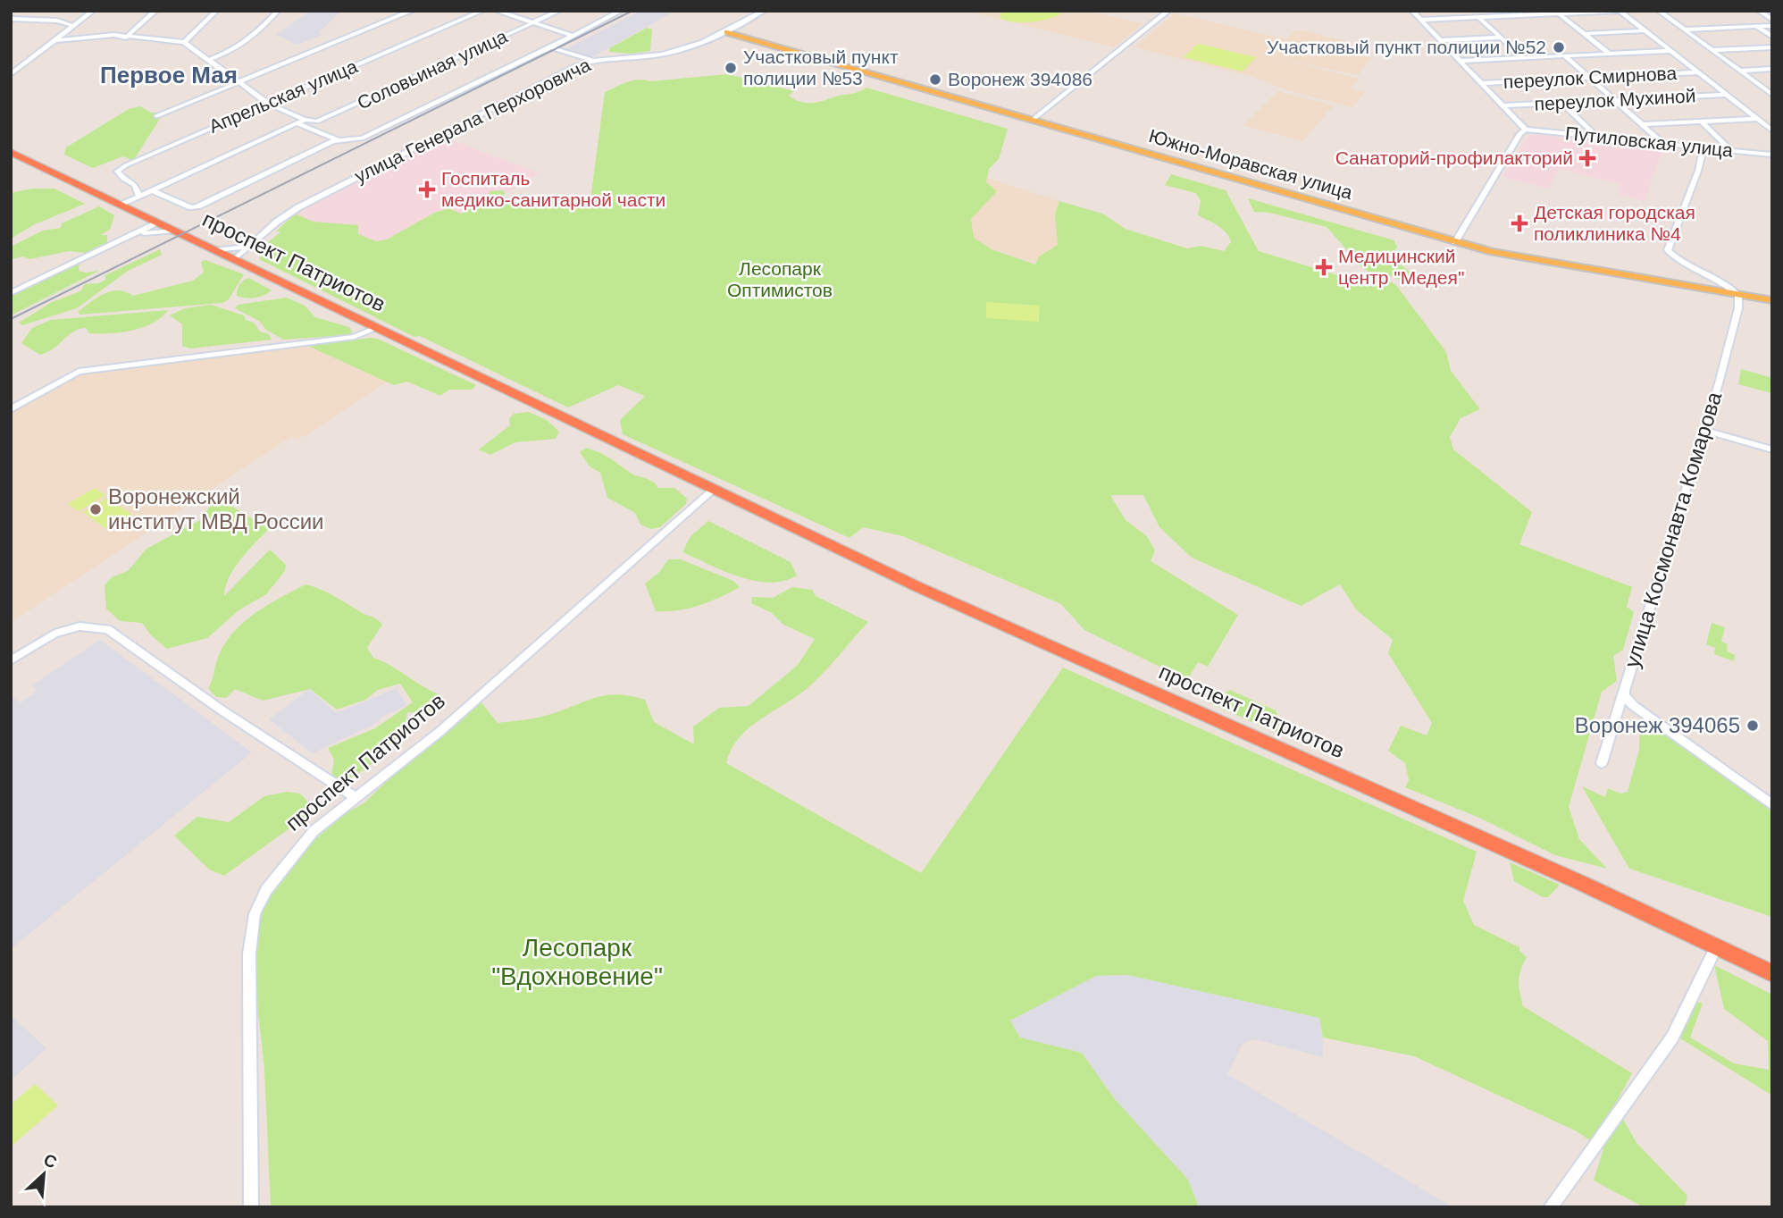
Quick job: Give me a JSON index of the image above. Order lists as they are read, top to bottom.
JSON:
{
  "streets": {
    "highway": ["проспект Патриотов"],
    "main road": ["Южно-Моравская улица"],
    "street": [
      "Соловьиная улица",
      "переулок Смирнова",
      "Апрельская улица",
      "переулок Мухиной",
      "улица Генерала Перхоровича",
      "Путиловская улица",
      "улица Космонавта Комарова"
    ]
  },
  "crossings": [
    ["Соловьиная улица", "Апрельская улица"],
    ["Соловьиная улица", "проспект Патриотов"],
    ["улица Генерала Перхоровича", "Южно-Моравская улица"],
    ["улица Генерала Перхоровича", "проспект Патриотов"],
    ["Южно-Моравская улица", "улица Космонавта Комарова"]
  ],
  "districts": ["Первое Мая"],
  "parks": ["Лесопарк Оптимистов", "Лесопарк \"Вдохновение\""],
  "places": {
    "other": [
      "Участковый пункт полиции №52",
      "Участковый пункт полиции №53",
      "Воронеж 394086",
      "Воронежский институт МВД России",
      "Воронеж 394065"
    ],
    "health": [
      "Cанаторий-профилакторий",
      "Госпиталь медико-санитарной части",
      "Детская городская поликлиника №4",
      "Медицинский центр \"Медея\""
    ]
  },
  "north": "top right"
}
